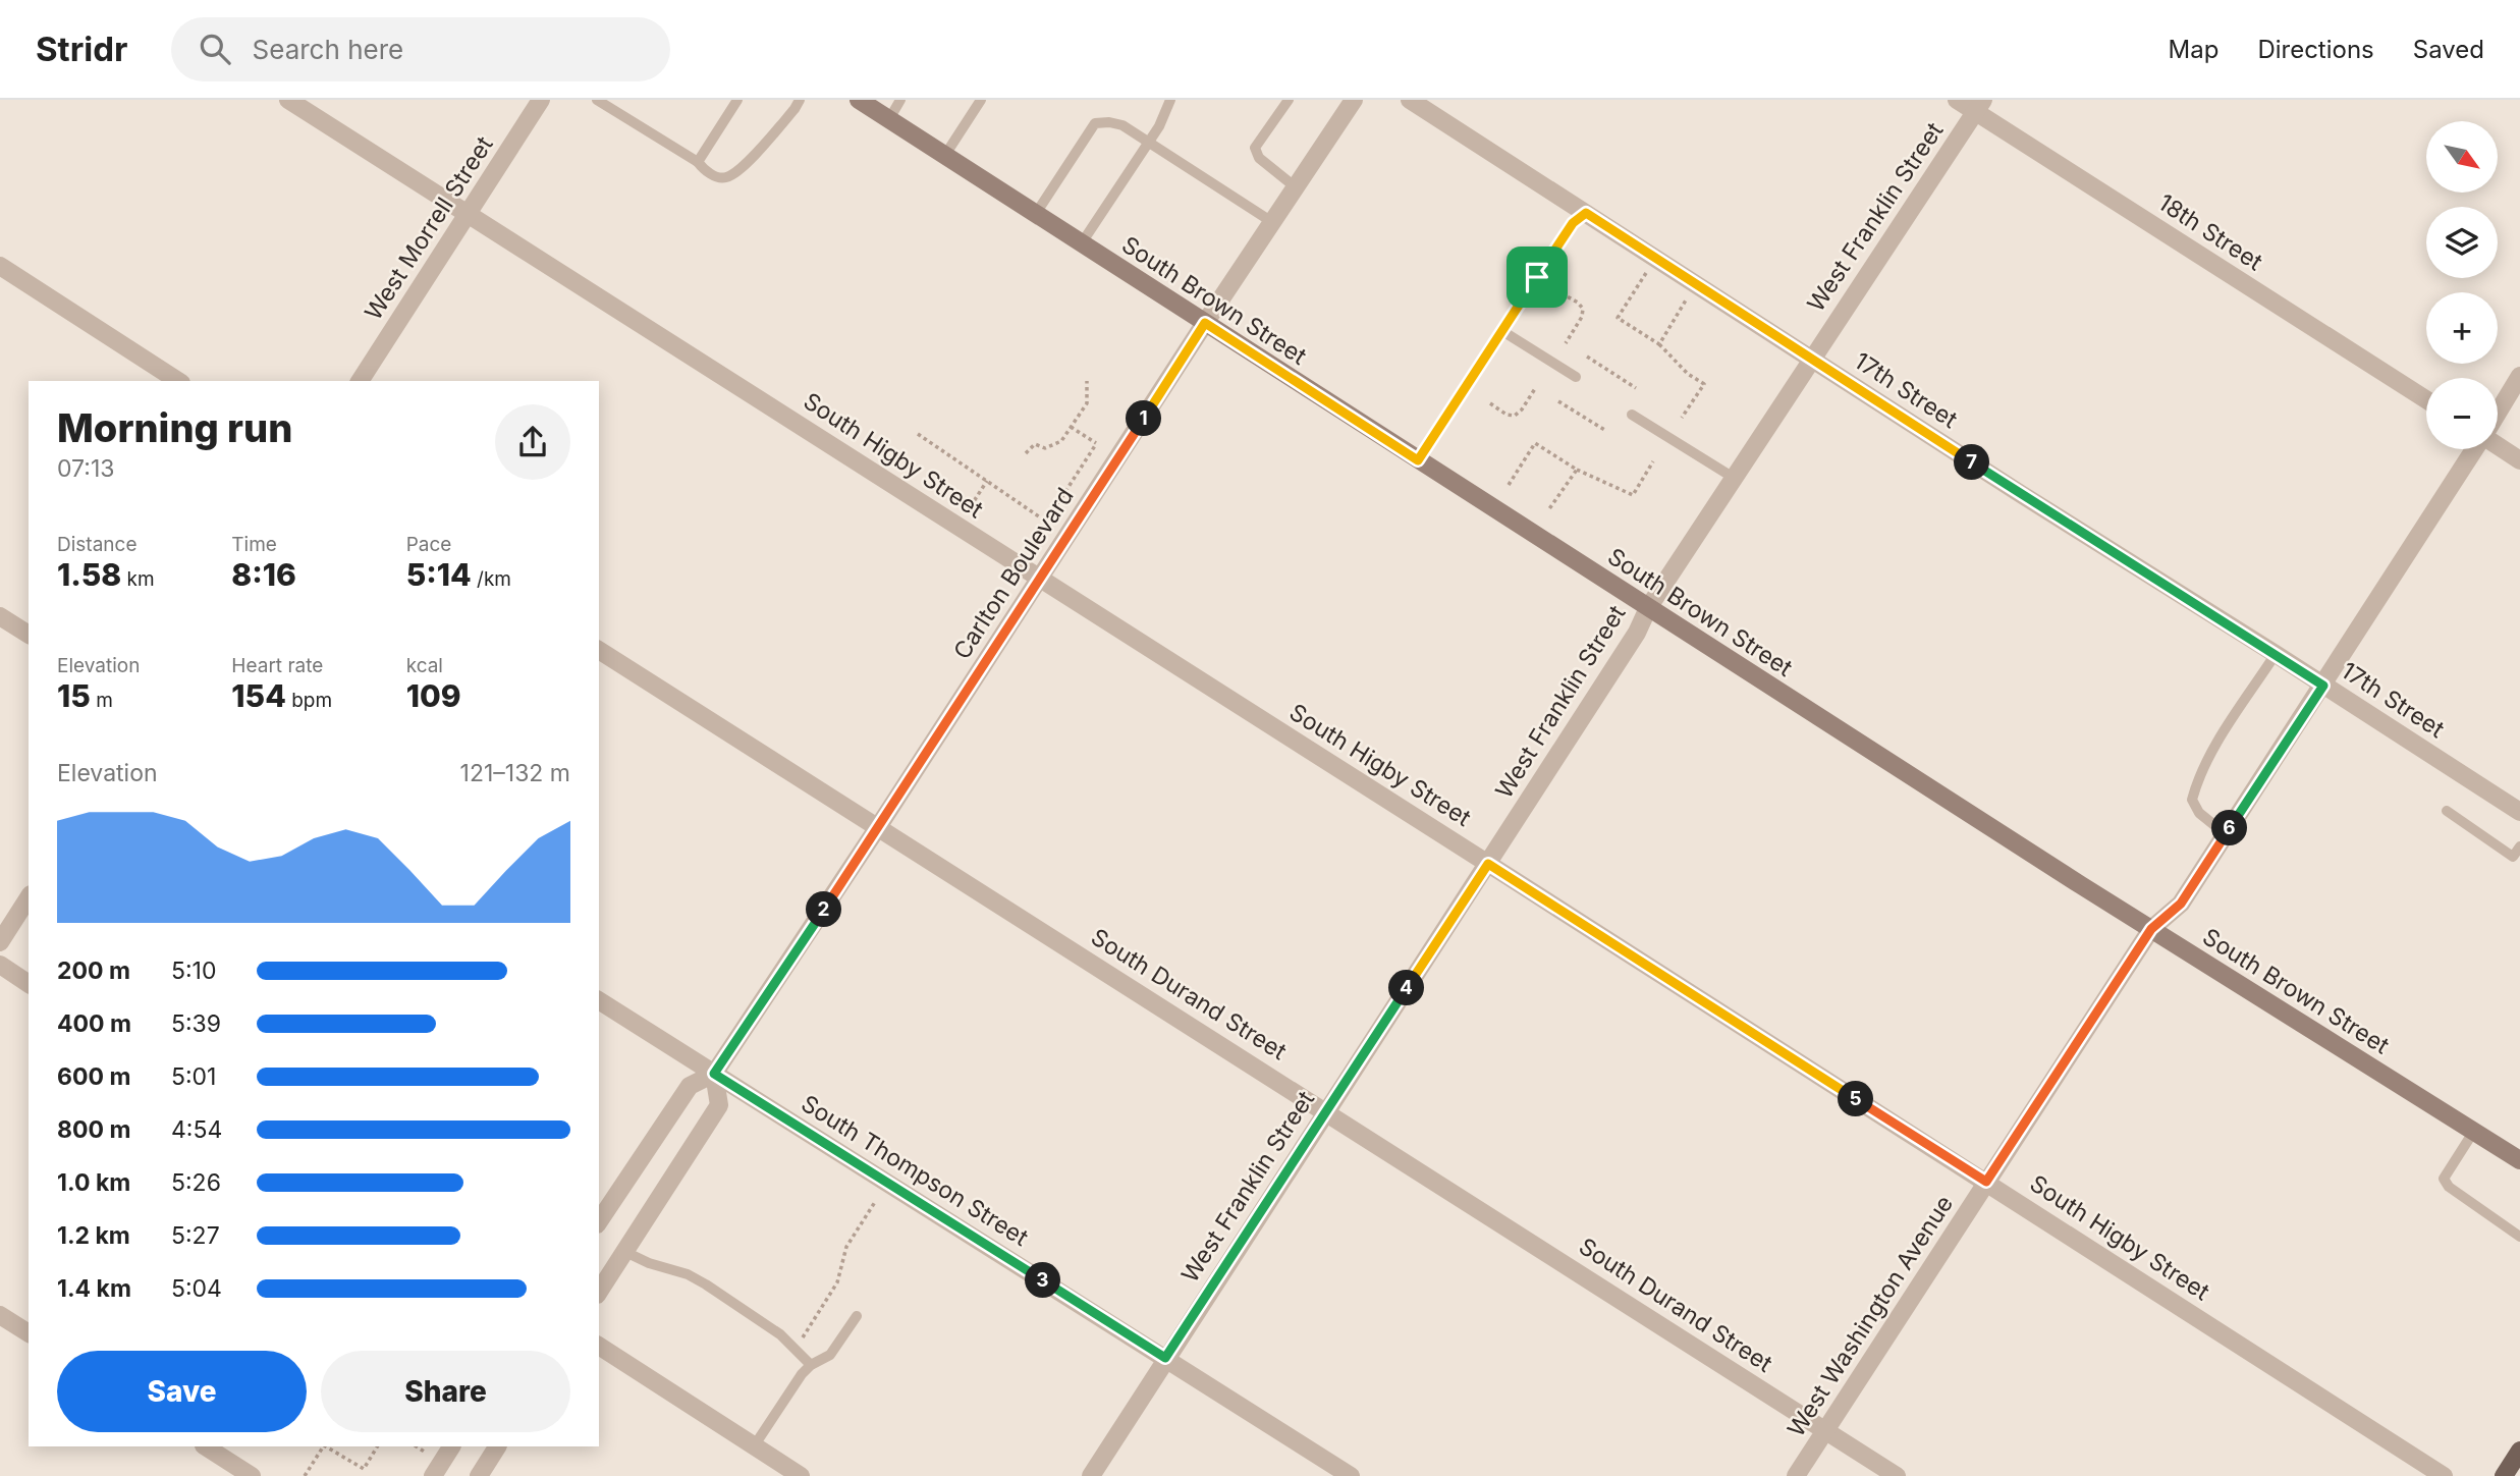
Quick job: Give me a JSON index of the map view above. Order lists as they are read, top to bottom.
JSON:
{
  "streets": {
    "main road": ["South Brown Street"],
    "street": [
      "West Franklin Street",
      "West Morrell Street",
      "18th Street",
      "17th Street",
      "South Higby Street",
      "Carlton Boulevard",
      "South Durand Street",
      "South Thompson Street",
      "West Washington Avenue"
    ]
  },
  "crossings": [
    ["West Franklin Street", "18th Street"],
    ["West Franklin Street", "South Brown Street"],
    ["West Franklin Street", "17th Street"],
    ["West Franklin Street", "South Higby Street"],
    ["West Franklin Street", "South Durand Street"],
    ["West Franklin Street", "South Thompson Street"],
    ["West Morrell Street", "South Higby Street"],
    ["South Brown Street", "Carlton Boulevard"],
    ["South Brown Street", "West Washington Avenue"],
    ["17th Street", "West Washington Avenue"],
    ["South Higby Street", "Carlton Boulevard"],
    ["South Higby Street", "West Washington Avenue"],
    ["Carlton Boulevard", "South Durand Street"],
    ["Carlton Boulevard", "South Thompson Street"],
    ["South Durand Street", "West Washington Avenue"]
  ],
  "north": "bottom right",
  "page": {
    "header": "Stridr",
    "search": "Search here",
    "nav": ["Map", "Directions", "Saved"],
    "map_buttons": ["+", "−"],
    "heading": ["Morning run", "07:13"],
    "pins": [
      "1",
      "7",
      "6",
      "2",
      "4",
      "5",
      "3"
    ],
    "stats": [
      ["Distance", "1.58 km"],
      ["Time", "8:16"],
      ["Pace", "5:14 /km"],
      ["Elevation", "15 m"],
      ["Heart rate", "154 bpm"],
      ["kcal", "109"]
    ],
    "chart": ["Elevation", "121–132 m"],
    "list": [
      {
        "name": "200 m",
        "note": "5:10"
      },
      {
        "name": "400 m",
        "note": "5:39"
      },
      {
        "name": "600 m",
        "note": "5:01"
      },
      {
        "name": "800 m",
        "note": "4:54"
      },
      {
        "name": "1.0 km",
        "note": "5:26"
      },
      {
        "name": "1.2 km",
        "note": "5:27"
      },
      {
        "name": "1.4 km",
        "note": "5:04"
      }
    ],
    "buttons": ["Save", "Share"]
  }
}
